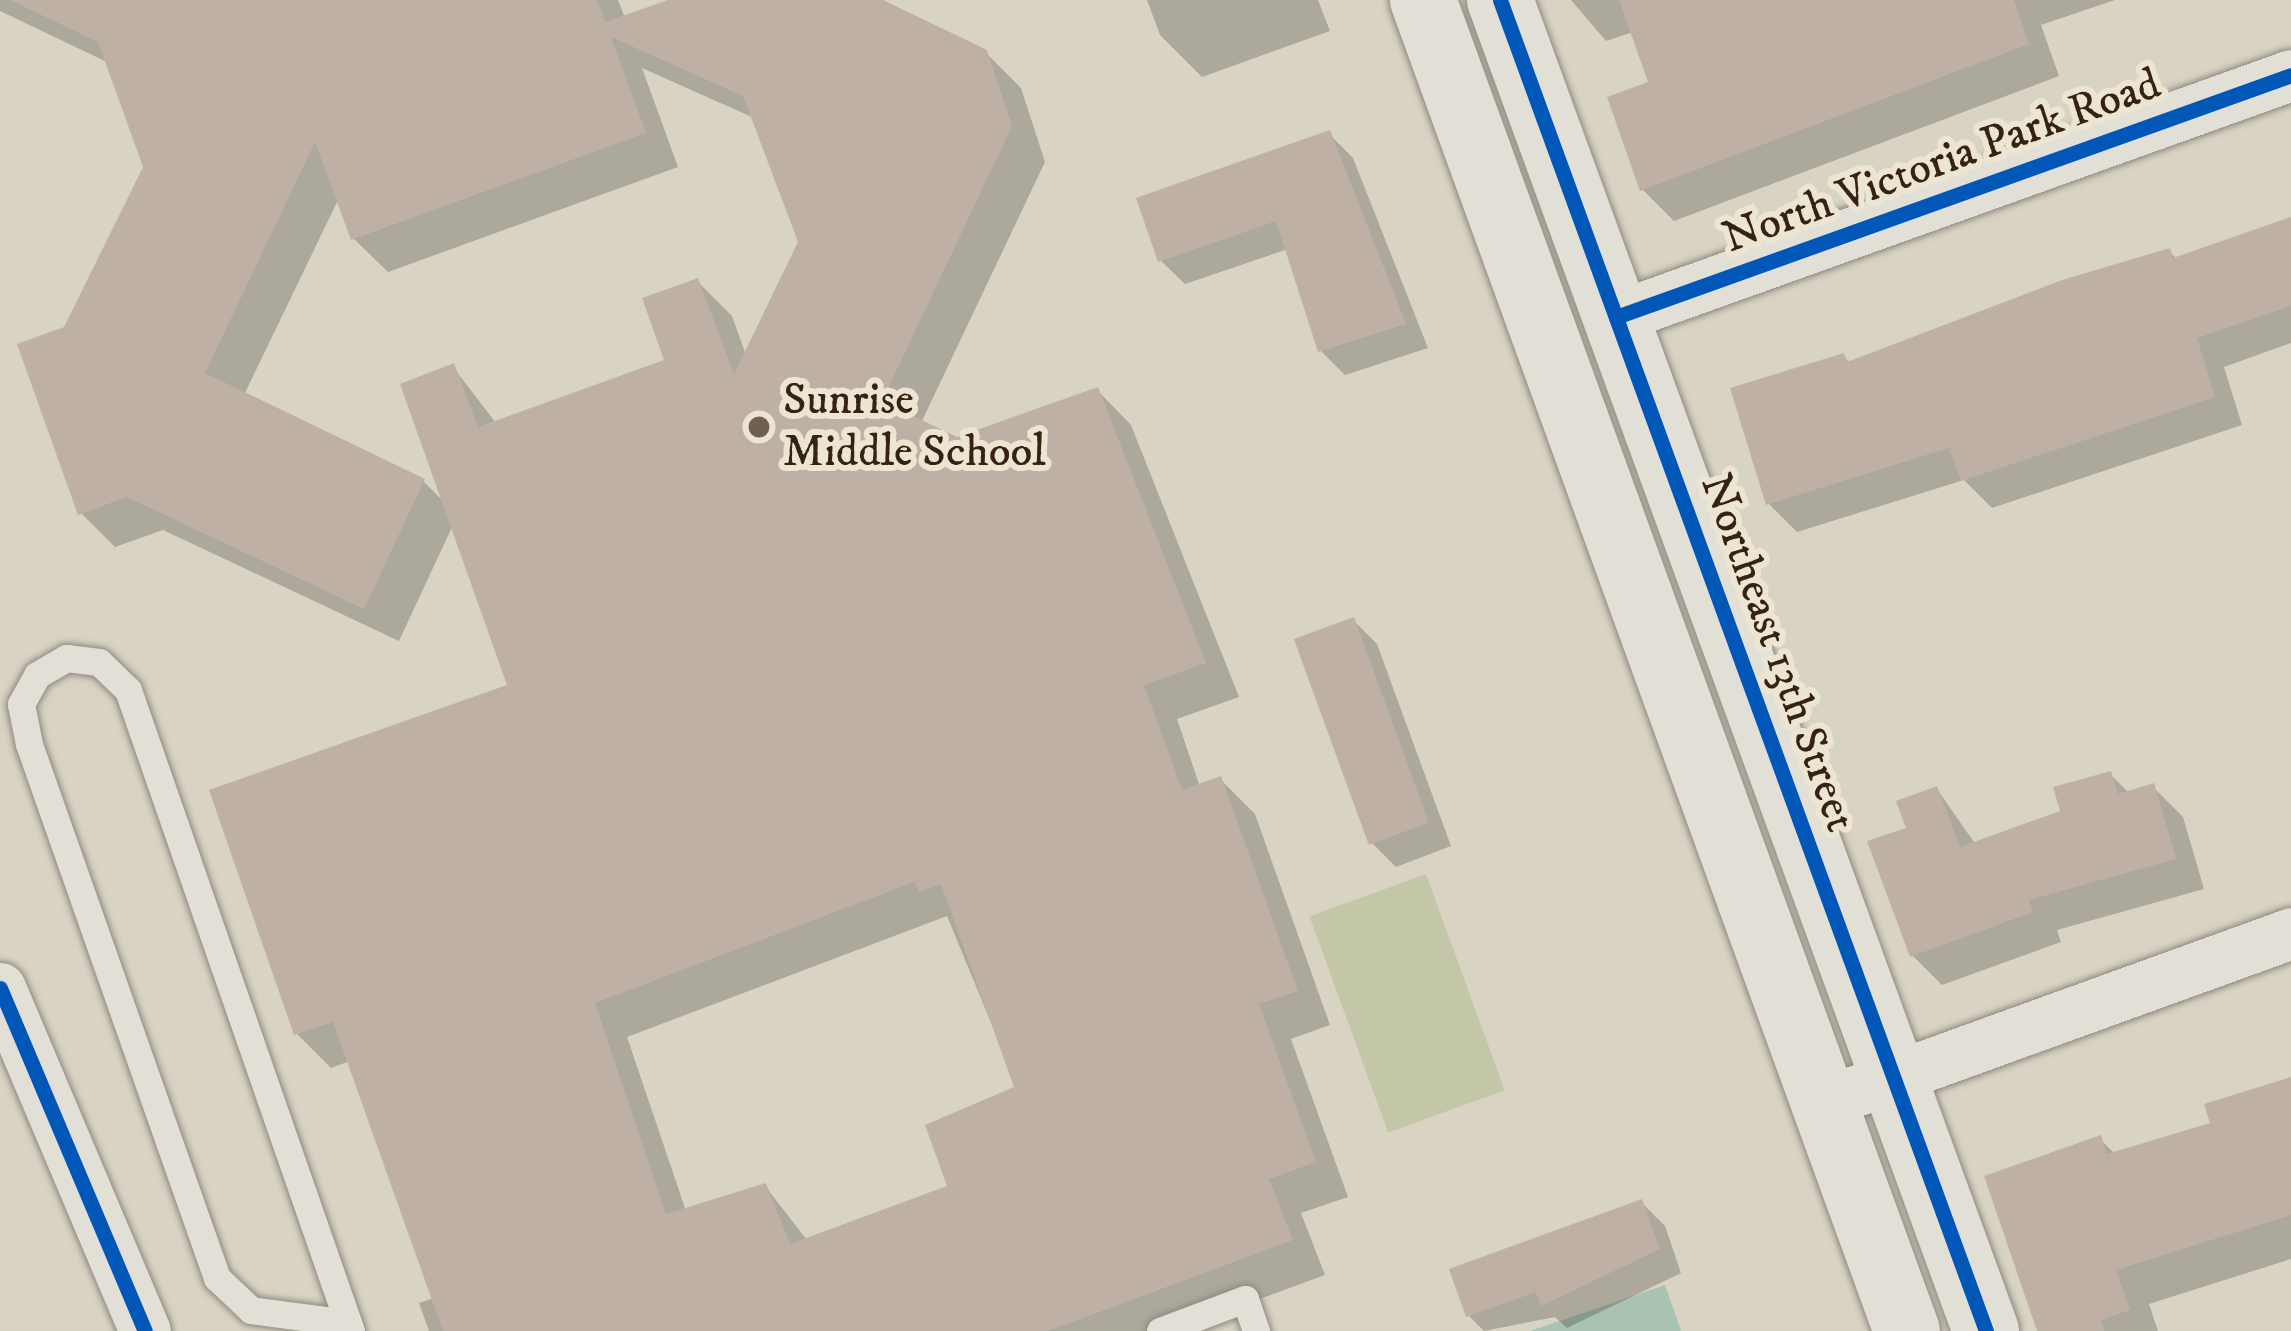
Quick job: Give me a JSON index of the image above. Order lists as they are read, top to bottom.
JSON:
{
  "streets": {
    "street": ["North Victoria Park Road", "Northeast 13th Street"]
  },
  "crossings": [
    ["North Victoria Park Road", "Northeast 13th Street"]
  ],
  "places": ["Sunrise Middle School"]
}
